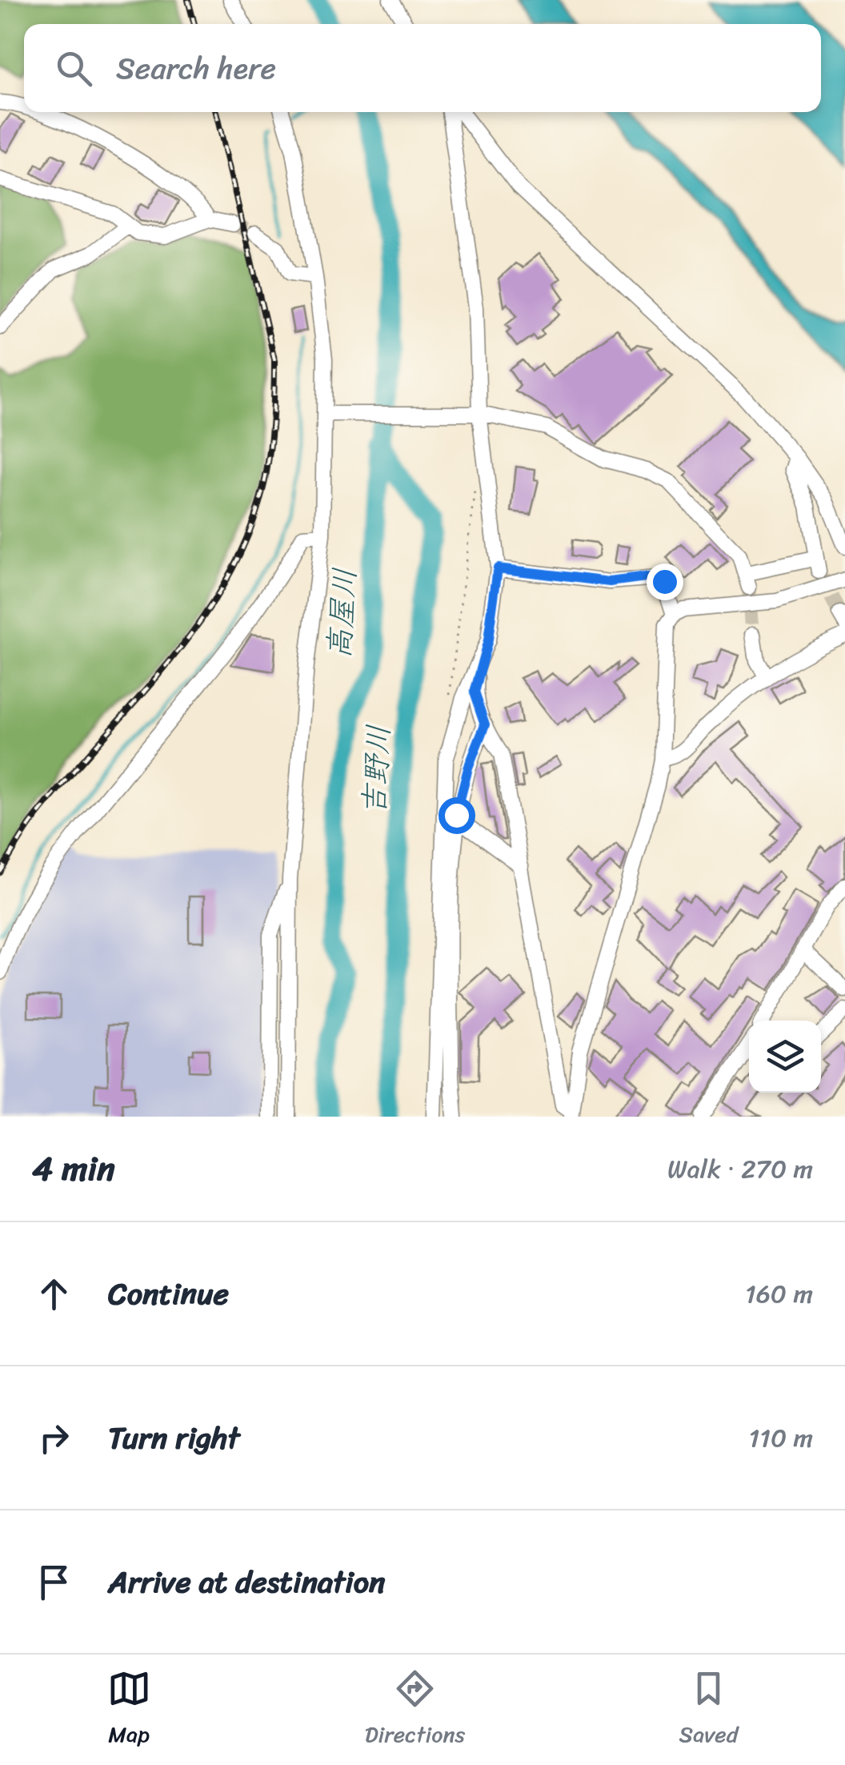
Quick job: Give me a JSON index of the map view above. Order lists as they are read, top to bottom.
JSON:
{
  "water": ["高屋川", "吉野川"],
  "page": {
    "search": "Search here",
    "heading": ["4 min", "Walk · 270 m"],
    "list": [
      ["Continue", "160 m"],
      ["Turn right", "110 m"],
      "Arrive at destination"
    ],
    "nav": ["Map", "Directions", "Saved"]
  }
}
